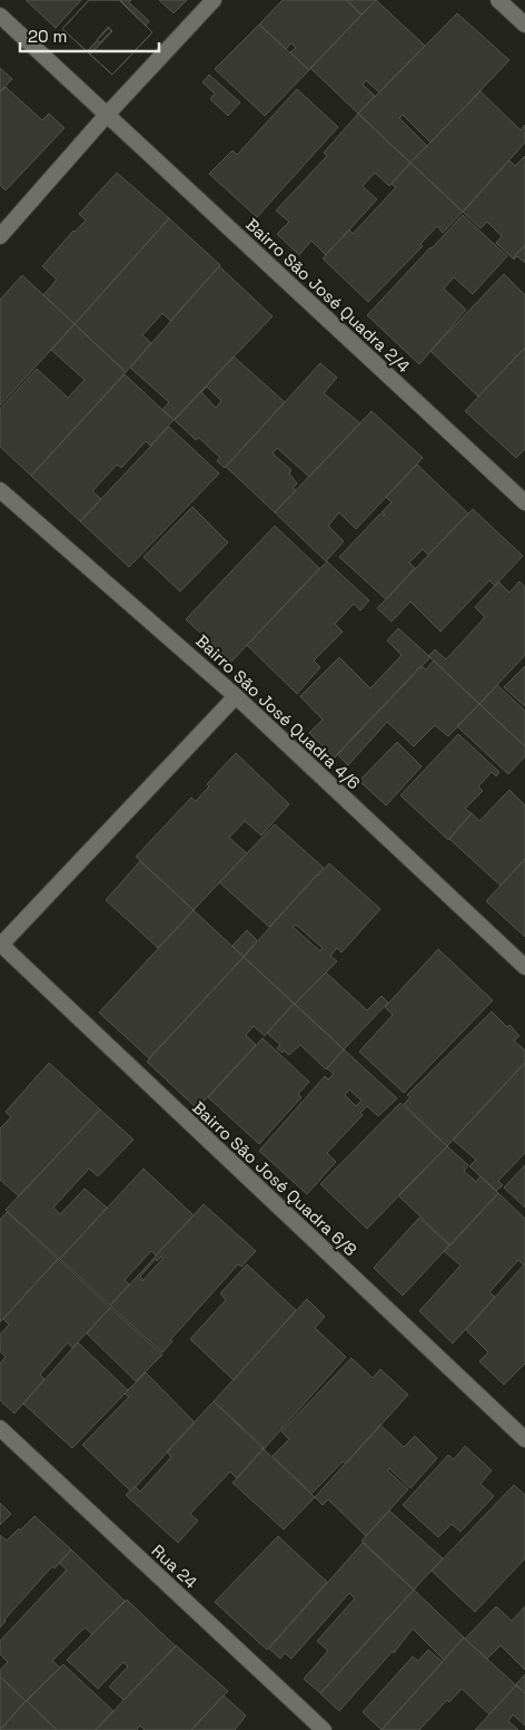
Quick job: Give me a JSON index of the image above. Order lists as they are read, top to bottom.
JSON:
{
  "streets": {
    "street": [
      "Bairro São José Quadra 2/4",
      "Bairro São José Quadra 4/6",
      "Bairro São José Quadra 6/8",
      "Rua 24"
    ]
  },
  "scale_bar": "20 m"
}
